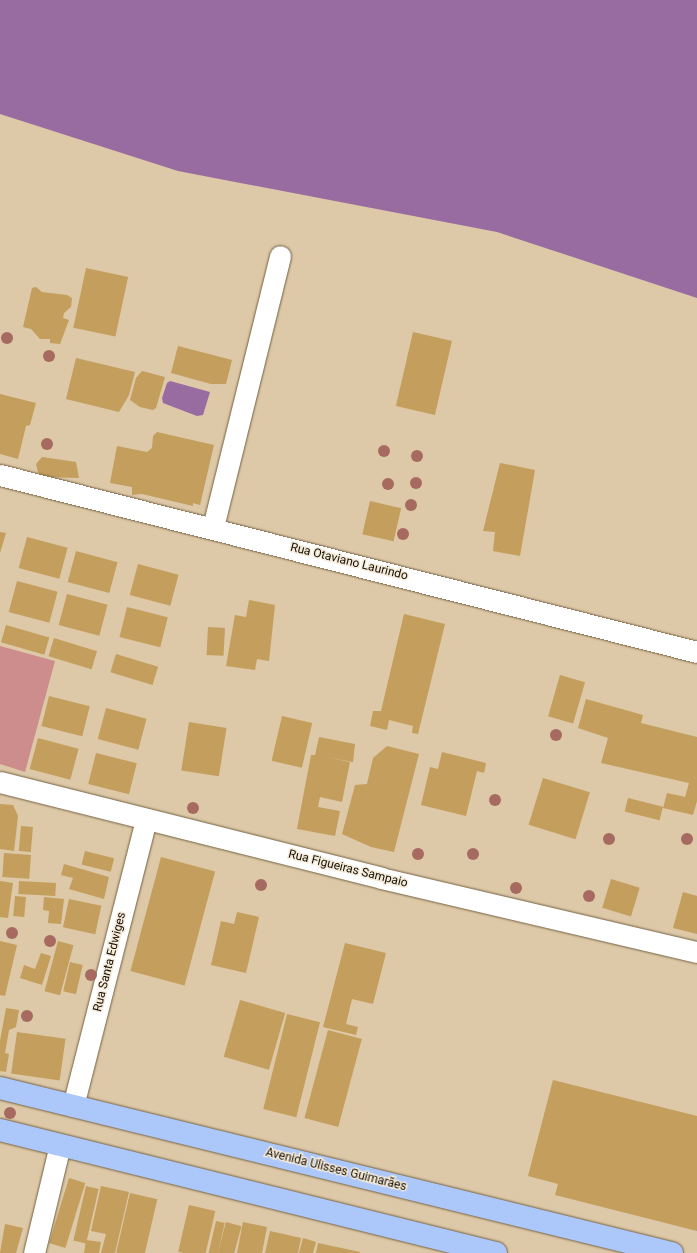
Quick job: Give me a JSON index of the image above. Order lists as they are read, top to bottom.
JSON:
{
  "streets": {
    "main road": ["Avenida Ulisses Guimarães"],
    "street": ["Rua Otaviano Laurindo", "Rua Figueiras Sampaio", "Rua Santa Edwiges"]
  },
  "crossings": [
    ["Rua Figueiras Sampaio", "Rua Santa Edwiges"],
    ["Rua Santa Edwiges", "Avenida Ulisses Guimarães"]
  ]
}
